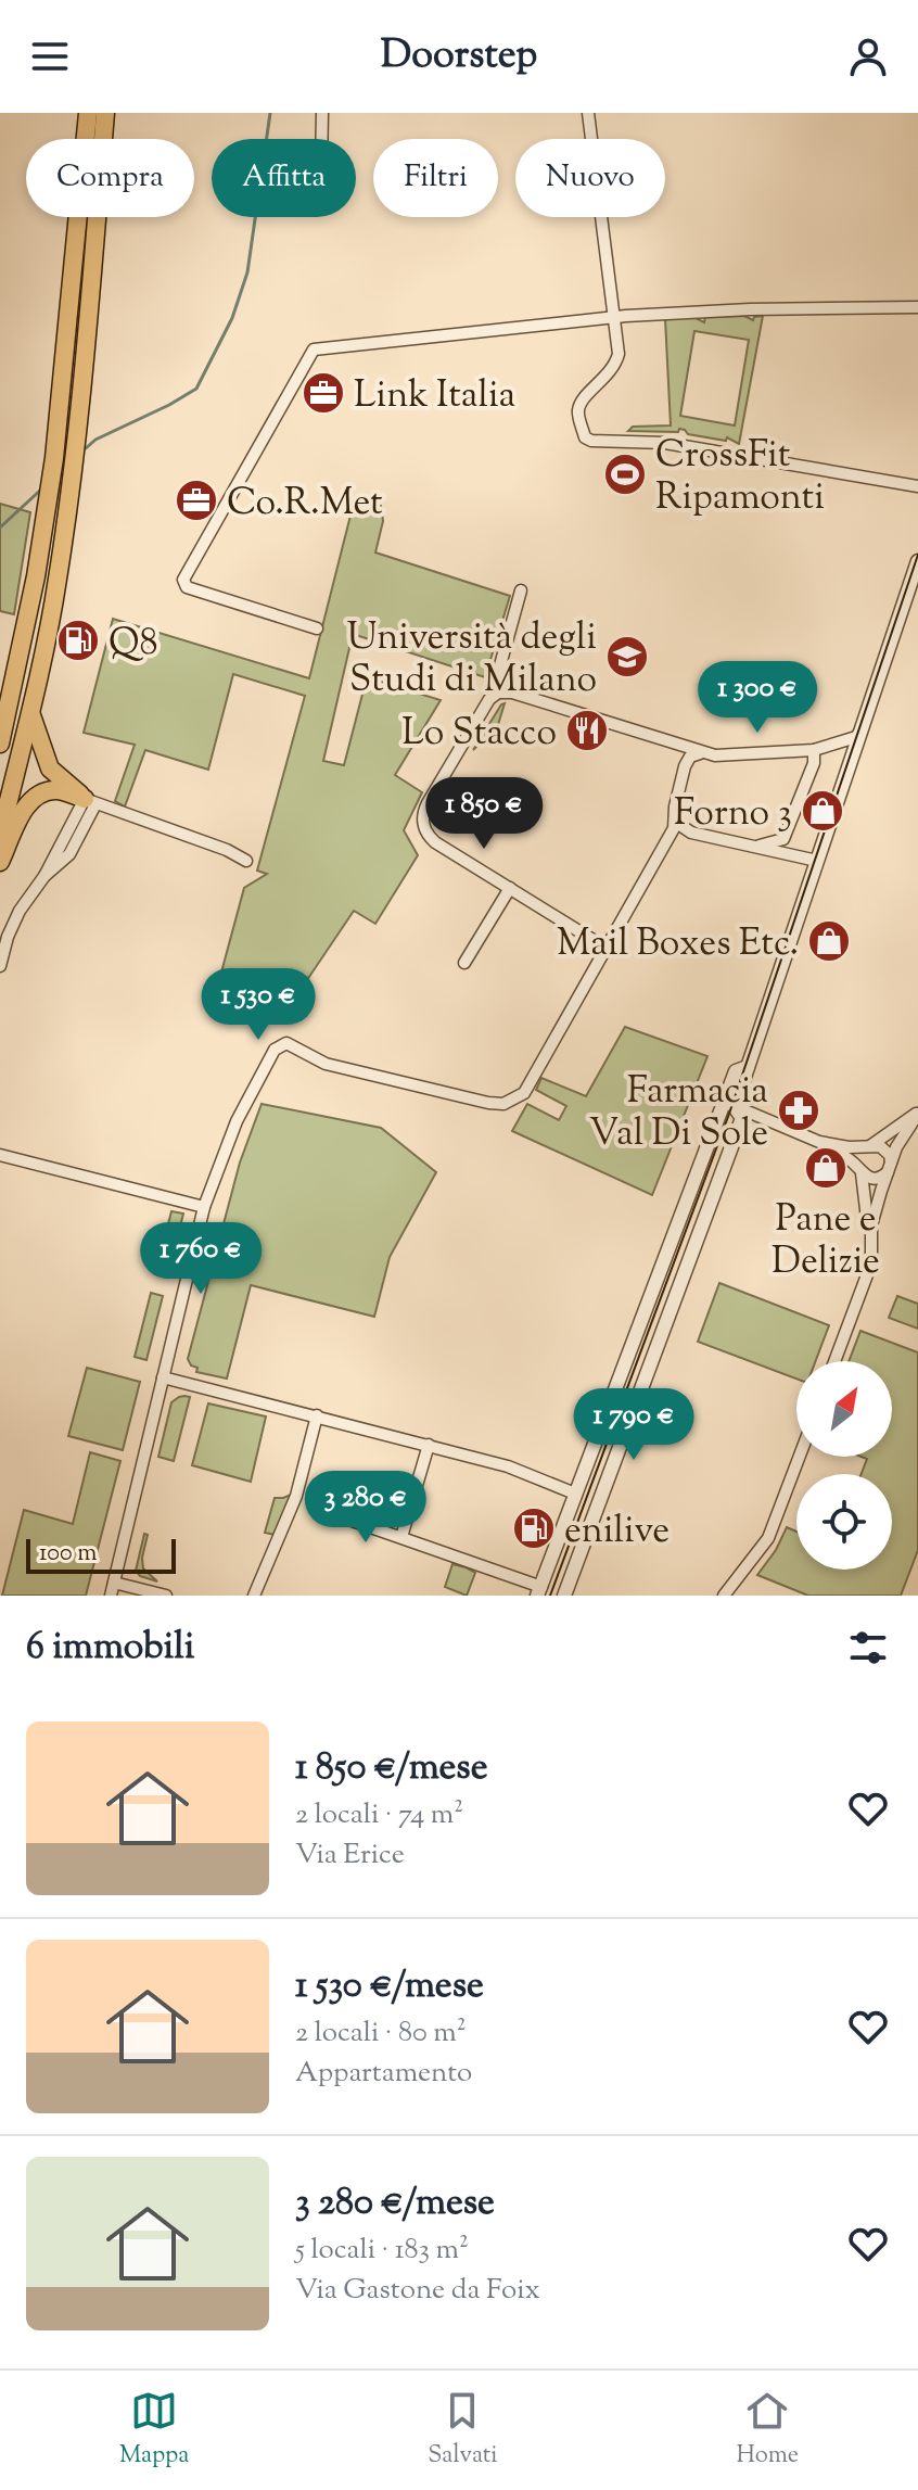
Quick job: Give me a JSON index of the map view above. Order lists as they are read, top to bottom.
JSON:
{
  "places": {
    "office": ["Link Italia", "Co.R.Met"],
    "sports": ["CrossFit Ripamonti"],
    "fuel station": ["Q8", "enilive"],
    "school or university": ["Università degli Studi di Milano"],
    "restaurant": ["Lo Stacco"],
    "shop": ["Forno 3", "Mail Boxes Etc.", "Pane e Delizie"],
    "pharmacy": ["Farmacia Val Di Sole"]
  },
  "scale_bar": "100 m",
  "north": "top right",
  "page": {
    "header": "Doorstep",
    "chip": [
      "Compra",
      "Affitta",
      "Filtri",
      "Nuovo"
    ],
    "price": [
      "1 300 €",
      "1 850 €",
      "1 530 €",
      "1 760 €",
      "1 790 €",
      "3 280 €"
    ],
    "scale": "100 m",
    "heading": "6 immobili",
    "list": [
      {
        "name": "1 850 €/mese",
        "note": "2 locali · 74 m² · Via Erice"
      },
      {
        "name": "1 530 €/mese",
        "note": "2 locali · 80 m² · Appartamento"
      },
      {
        "name": "3 280 €/mese",
        "note": "5 locali · 183 m² · Via Gastone da Foix"
      }
    ],
    "tabs": ["Mappa", "Salvati", "Home"]
  }
}
